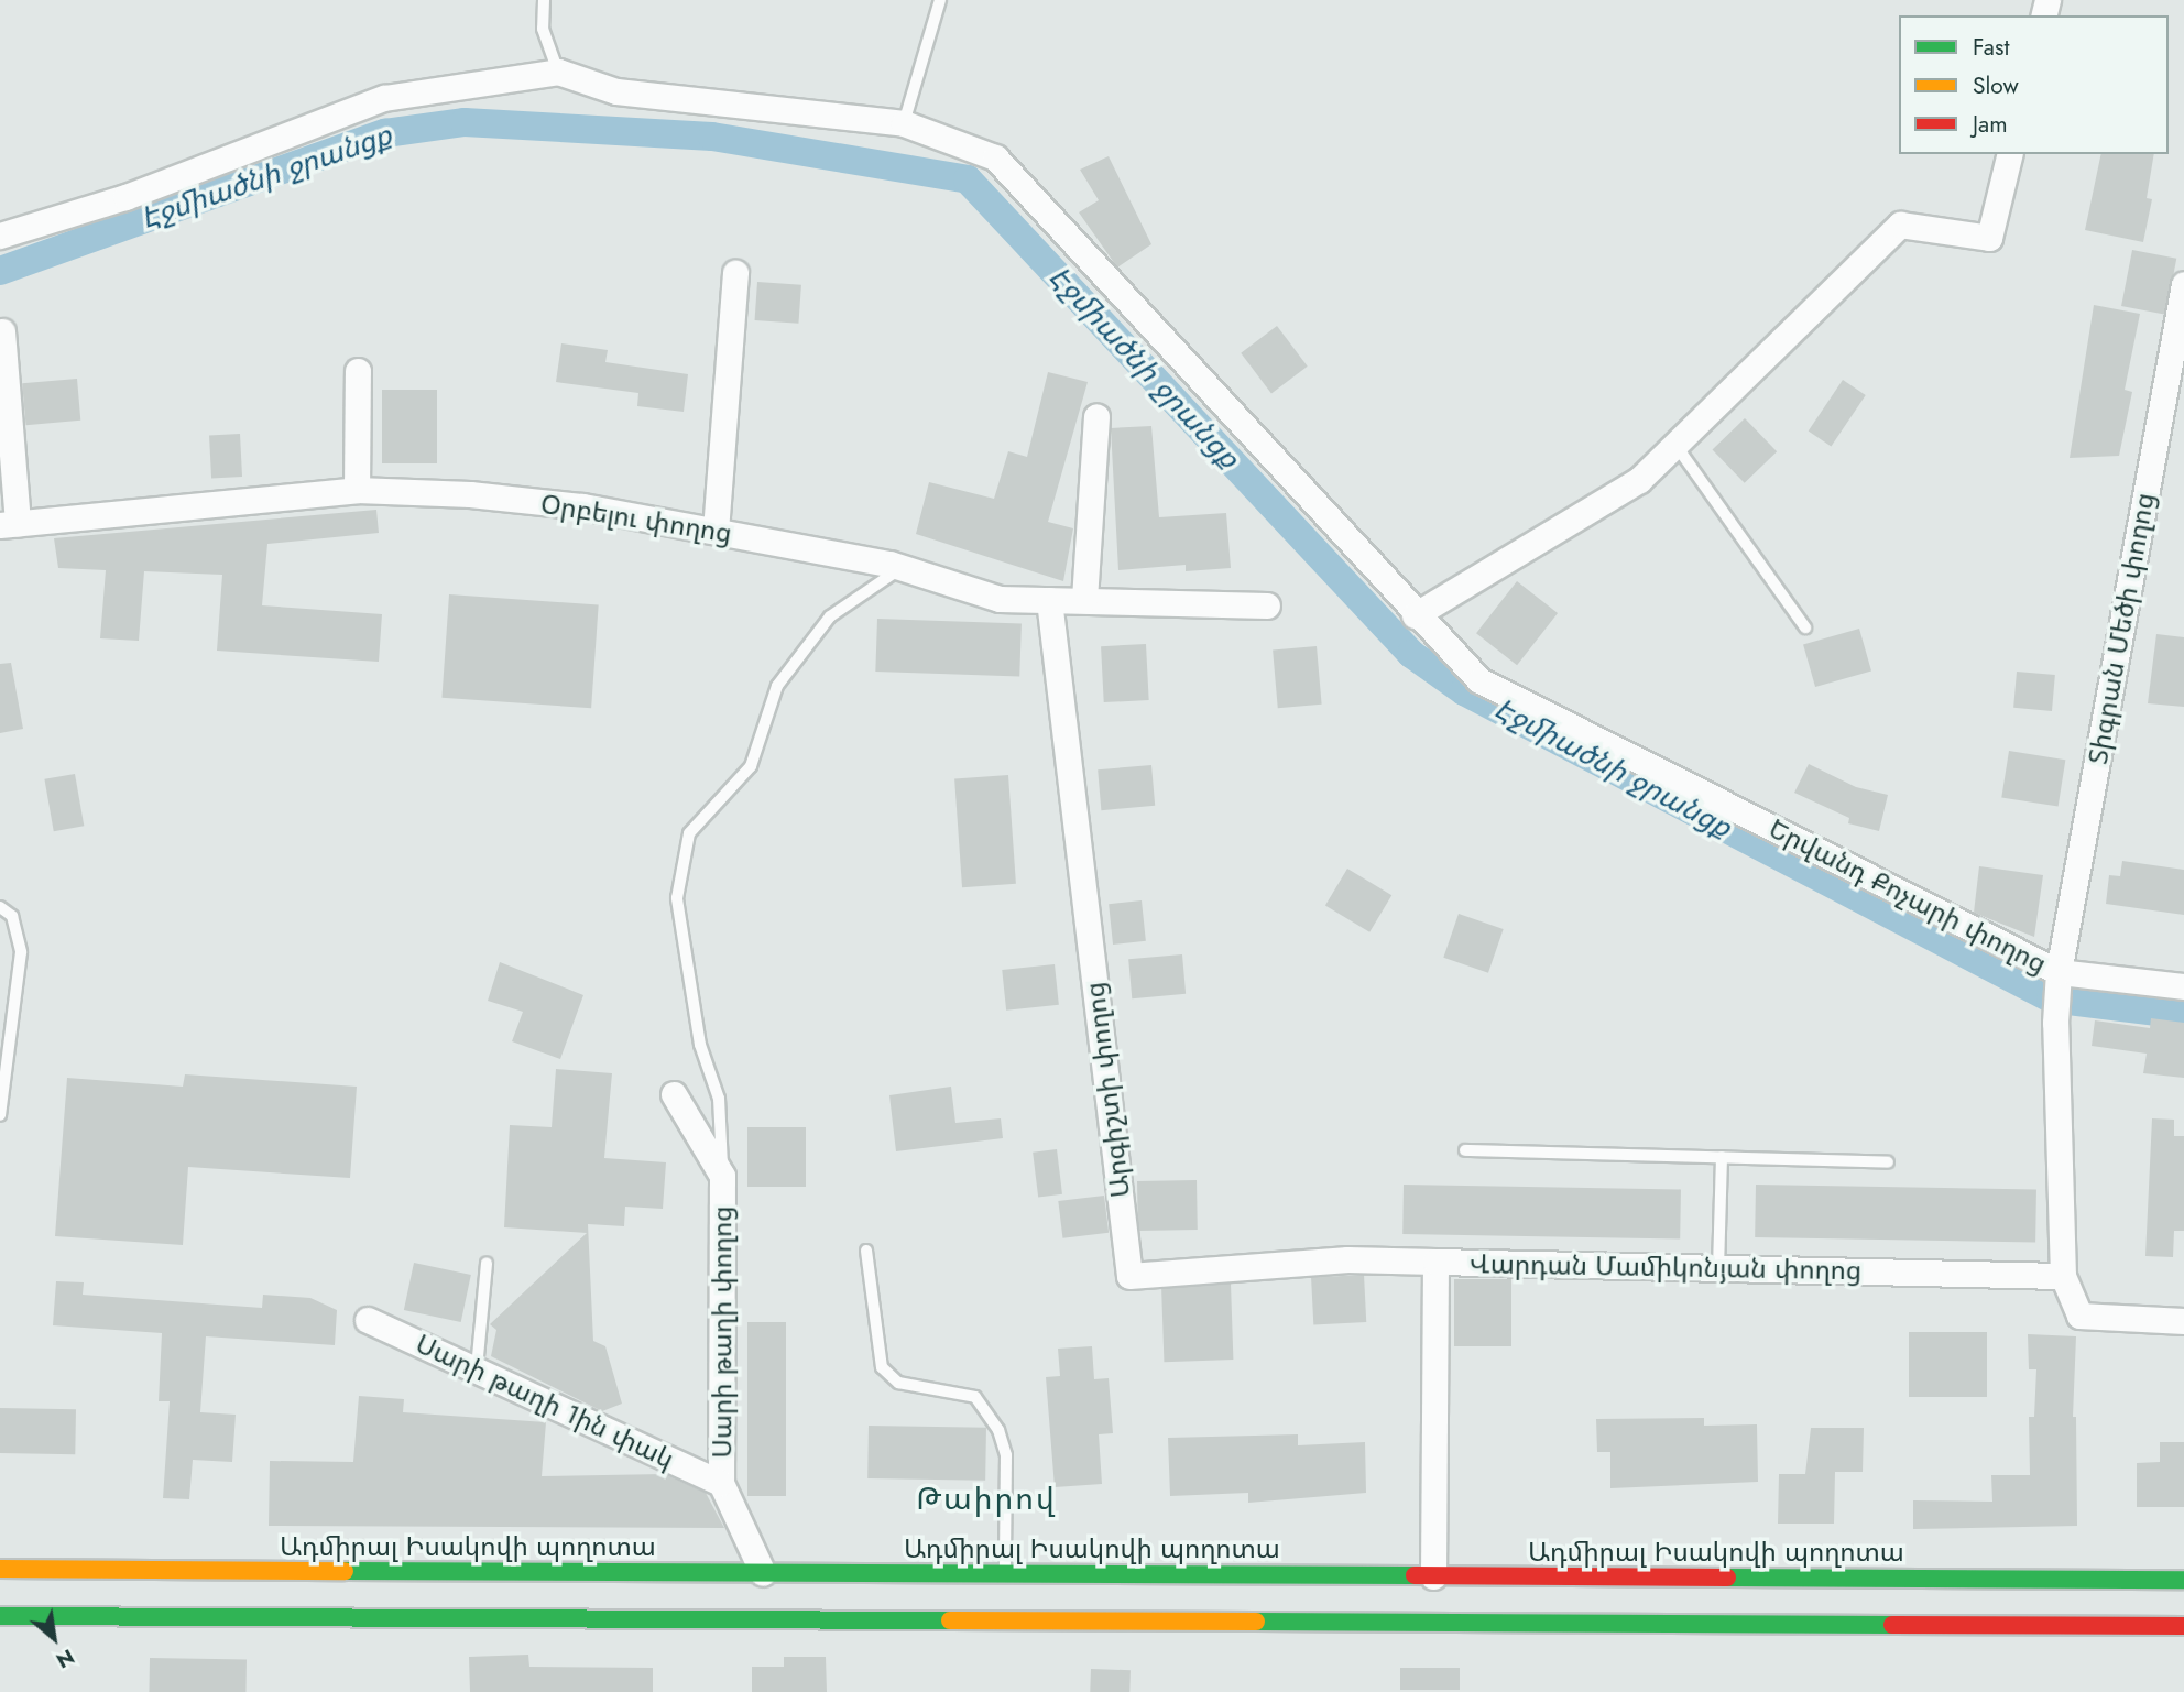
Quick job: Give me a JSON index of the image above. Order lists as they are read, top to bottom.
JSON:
{
  "streets": {
    "highway": ["Ադմիրալ Իսակովի պողոտա"],
    "street": [
      "Օրբելու փողոց",
      "Տիգրան Մեծի փողոց",
      "Երվանդ Քոչարի փողոց",
      "Արգիշտի փողոց",
      "Վարդան Մամիկոնյան փողոց",
      "Սարի թաղի փողոց",
      "Սարի թաղի 1ին փակ"
    ]
  },
  "crossings": [
    ["Օրբելու փողոց", "Արգիշտի փողոց"],
    ["Տիգրան Մեծի փողոց", "Երվանդ Քոչարի փողոց"],
    ["Տիգրան Մեծի փողոց", "Վարդան Մամիկոնյան փողոց"],
    ["Արգիշտի փողոց", "Վարդան Մամիկոնյան փողոց"],
    ["Վարդան Մամիկոնյան փողոց", "Ադմիրալ Իսակովի պողոտա"],
    ["Սարի թաղի փողոց", "Սարի թաղի 1ին փակ"],
    ["Սարի թաղի փողոց", "Ադմիրալ Իսակովի պողոտա"]
  ],
  "districts": ["Թաիրով"],
  "water": ["Էջմիածնի ջրանցք"],
  "legend": ["Fast", "Slow", "Jam"],
  "north": "bottom right"
}
